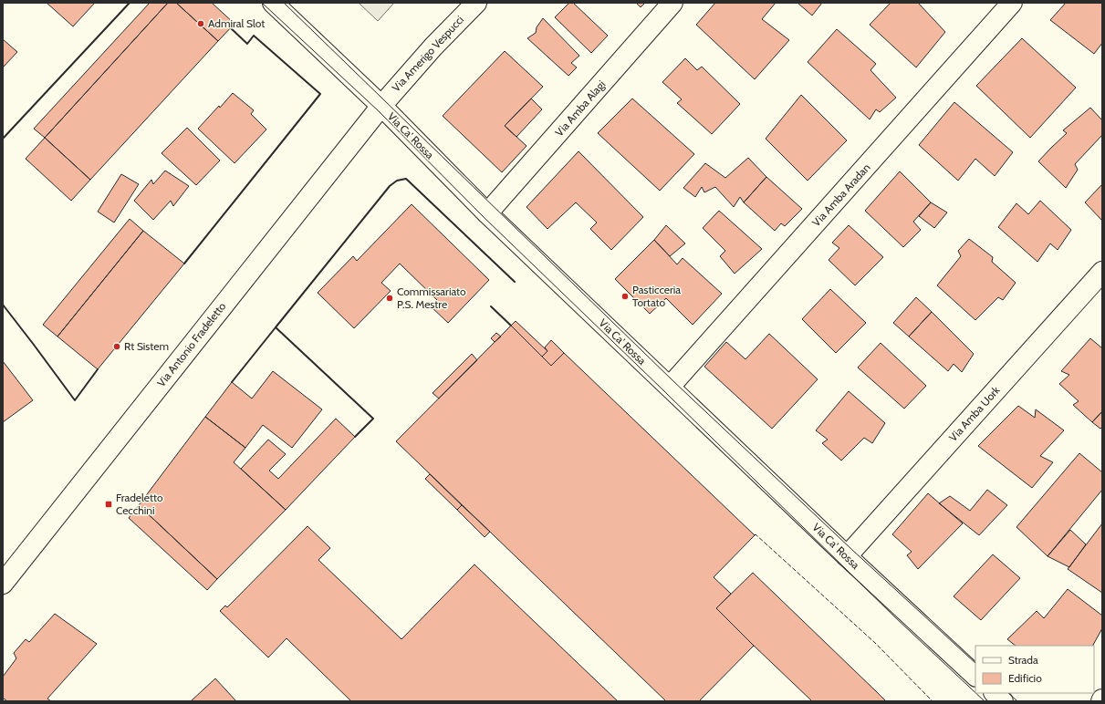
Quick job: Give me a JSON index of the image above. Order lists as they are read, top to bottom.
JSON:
{
  "streets": {
    "street": [
      "Via Amerigo Vespucci",
      "Via Amba Alagi",
      "Via Ca' Rossa",
      "Via Amba Aradan",
      "Via Antonio Fradeletto",
      "Via Amba Uork"
    ]
  },
  "crossings": [
    ["Via Amerigo Vespucci", "Via Ca' Rossa"],
    ["Via Amerigo Vespucci", "Via Antonio Fradeletto"],
    ["Via Amba Alagi", "Via Ca' Rossa"],
    ["Via Ca' Rossa", "Via Amba Aradan"],
    ["Via Ca' Rossa", "Via Antonio Fradeletto"],
    ["Via Ca' Rossa", "Via Amba Uork"]
  ],
  "places": {
    "other": [
      "Admiral Slot",
      "Pasticceria Tortato",
      "Commissariato P.S. Mestre",
      "Rt Sistem"
    ],
    "transit": ["Fradeletto Cecchini"]
  },
  "legend": ["Strada", "Edificio"]
}
